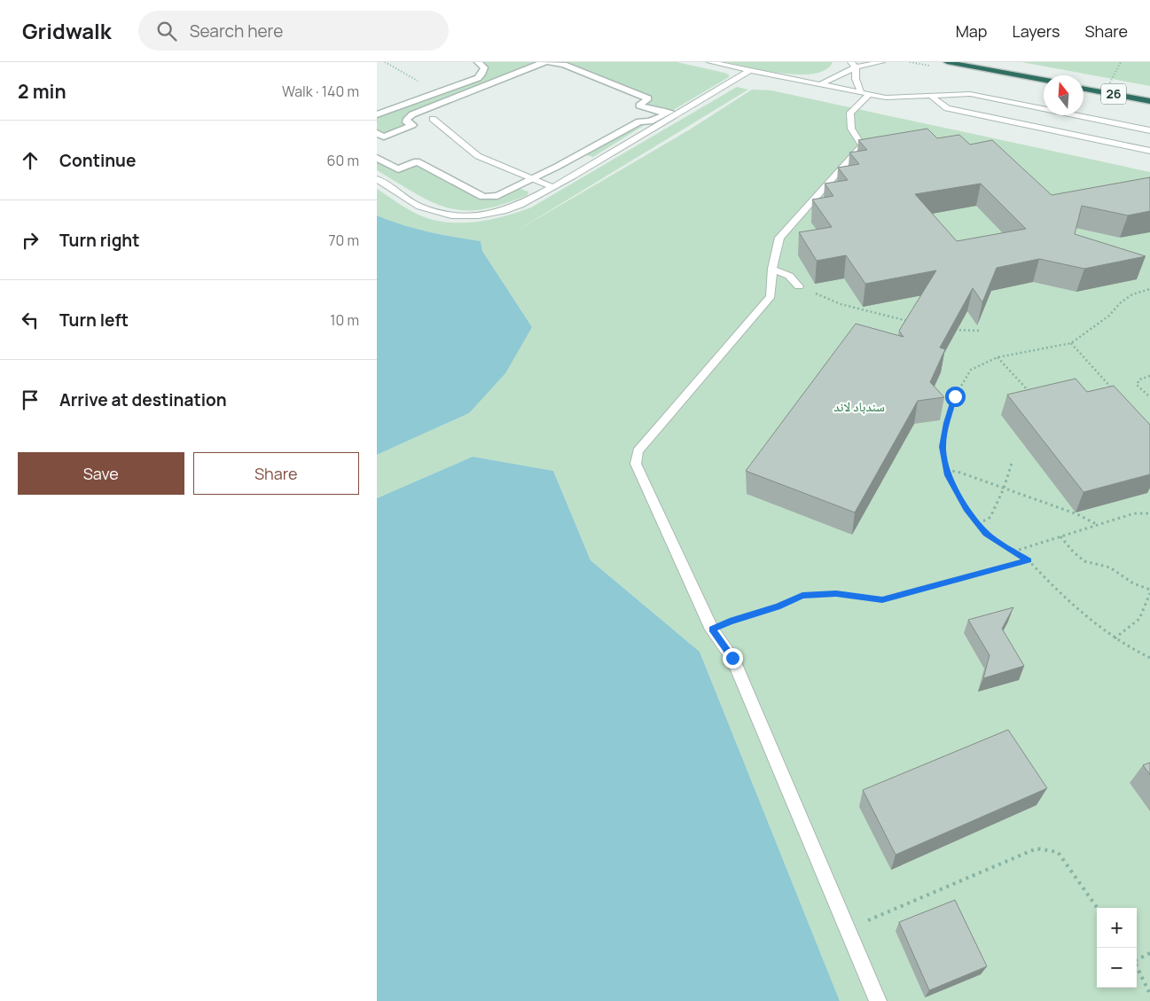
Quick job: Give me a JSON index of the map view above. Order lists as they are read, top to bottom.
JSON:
{
  "streets": {
    "highway": ["26"]
  },
  "parks": ["سندباد لاند"],
  "north": "top",
  "page": {
    "header": "Gridwalk",
    "search": "Search here",
    "nav": ["Map", "Layers", "Share"],
    "heading": ["2 min", "Walk · 140 m"],
    "list": [
      ["Continue", "60 m"],
      ["Turn right", "70 m"],
      ["Turn left", "10 m"],
      "Arrive at destination"
    ],
    "buttons": ["Save", "Share"],
    "map_buttons": ["+", "−"]
  }
}
